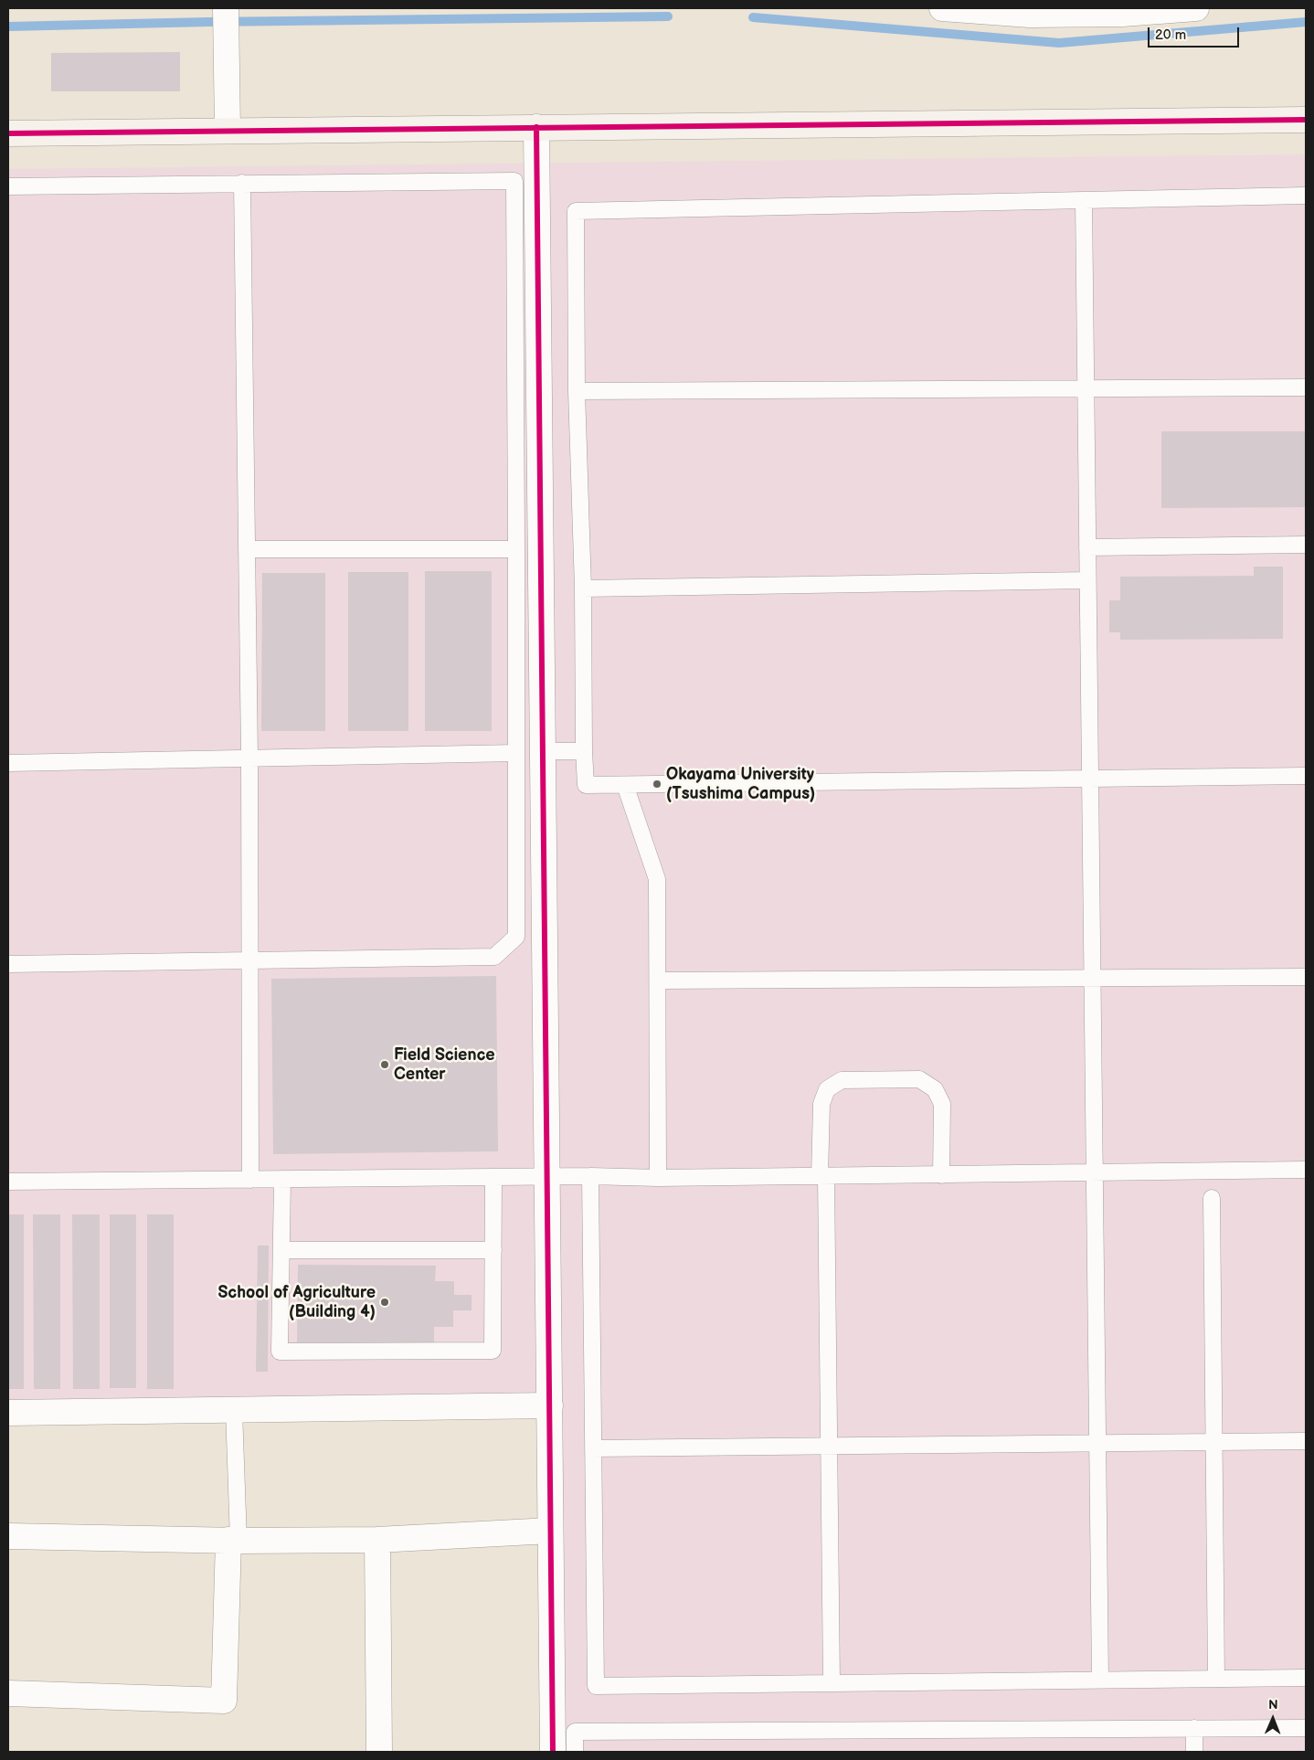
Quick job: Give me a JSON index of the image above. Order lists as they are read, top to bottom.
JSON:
{
  "places": ["Okayama University (Tsushima Campus)", "Field Science Center", "School of Agriculture (Building 4)"],
  "scale_bar": "20 m",
  "north": "top"
}
